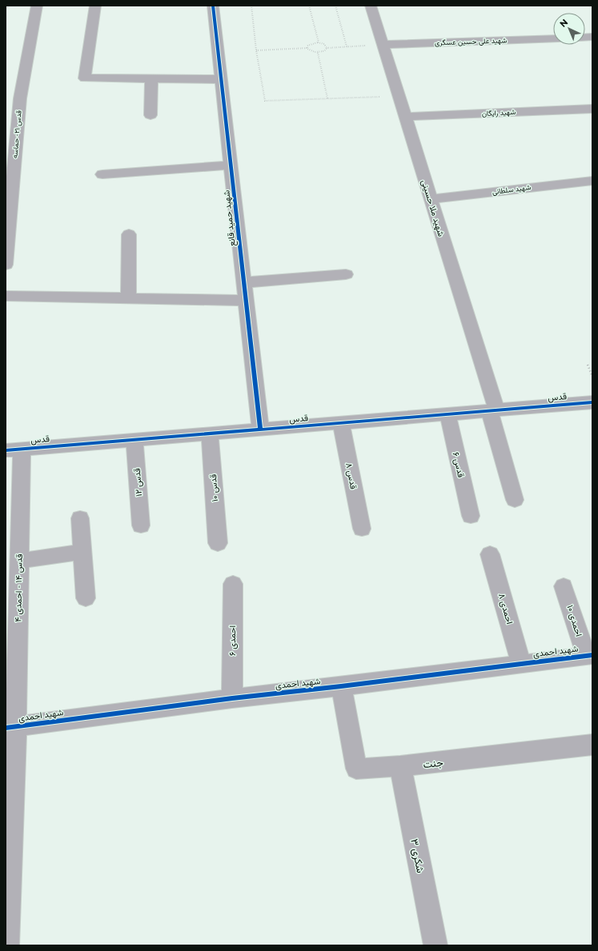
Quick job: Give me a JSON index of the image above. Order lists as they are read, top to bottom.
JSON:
{
  "streets": {
    "street": [
      "شهید علی حسین عسگری",
      "شهید رایگان",
      "قدس ۲۱- حماسه",
      "شهید سلطانی",
      "شهید ملا حسینی",
      "شهید حمید قانع",
      "قدس",
      "قدس ۶",
      "قدس ۸",
      "قدس ۱۲",
      "قدس ۱۰",
      "قدس ۱۴ - احمدی ۴",
      "احمدی ۸",
      "احمدی ۱۰",
      "احمدی ۶",
      "شهید احمدی",
      "جنت",
      "شکری ۳"
    ]
  },
  "crossings": [
    ["شهید علی حسین عسگری", "شهید ملا حسینی"],
    ["شهید رایگان", "شهید ملا حسینی"],
    ["شهید سلطانی", "شهید ملا حسینی"],
    ["شهید ملا حسینی", "قدس"],
    ["شهید حمید قانع", "قدس"],
    ["قدس", "قدس ۶"],
    ["قدس", "قدس ۸"],
    ["قدس", "قدس ۱۲"],
    ["قدس", "قدس ۱۰"],
    ["قدس", "قدس ۱۴ - احمدی ۴"],
    ["قدس ۱۴ - احمدی ۴", "شهید احمدی"],
    ["احمدی ۸", "شهید احمدی"],
    ["احمدی ۱۰", "شهید احمدی"],
    ["احمدی ۶", "شهید احمدی"],
    ["شهید احمدی", "جنت"],
    ["جنت", "شکری ۳"]
  ],
  "north": "top left"
}
